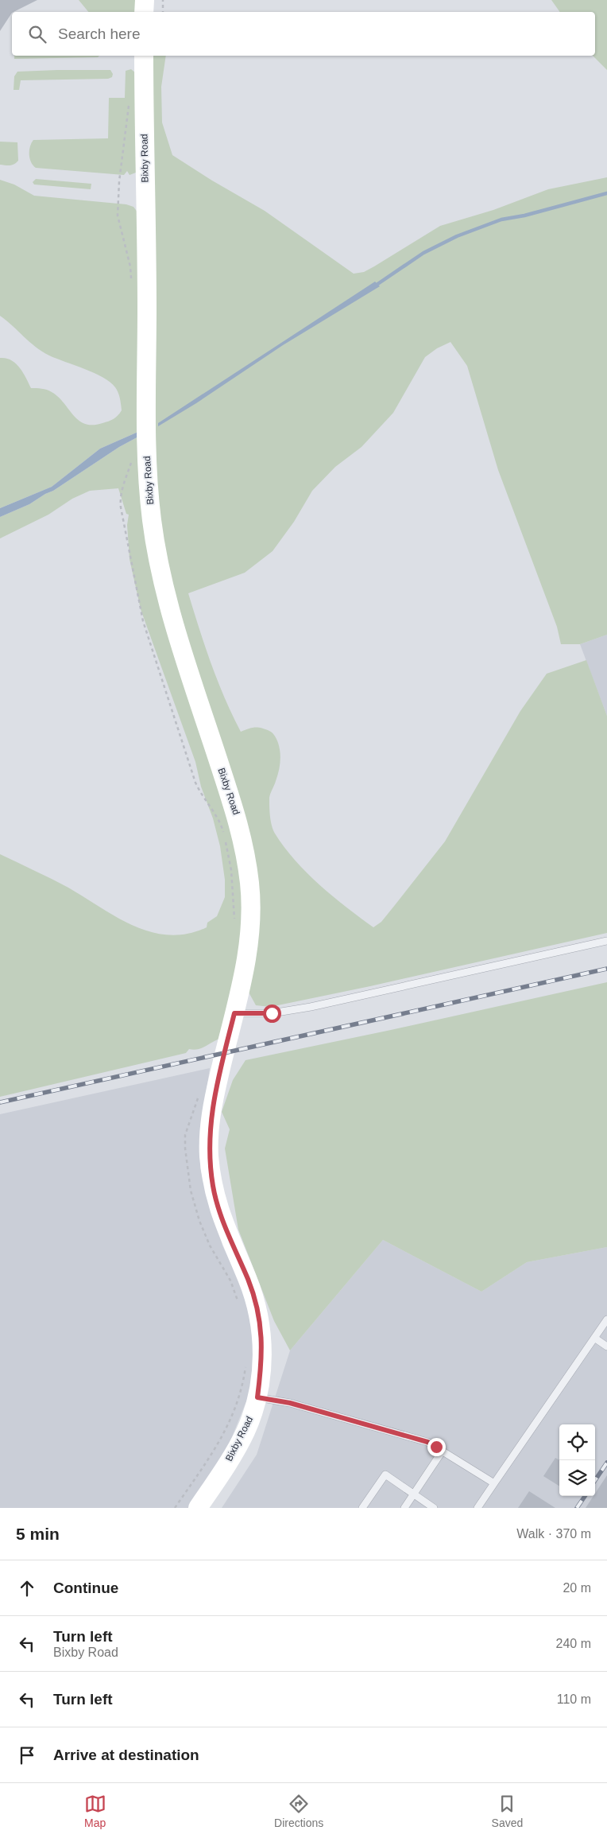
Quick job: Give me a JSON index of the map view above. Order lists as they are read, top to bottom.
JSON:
{
  "streets": {
    "street": ["Bixby Road"]
  },
  "page": {
    "search": "Search here",
    "heading": ["5 min", "Walk · 370 m"],
    "list": [
      ["Continue", "20 m"],
      ["Turn left", "Bixby Road", "240 m"],
      ["Turn left", "110 m"],
      "Arrive at destination"
    ],
    "nav": ["Map", "Directions", "Saved"]
  }
}
